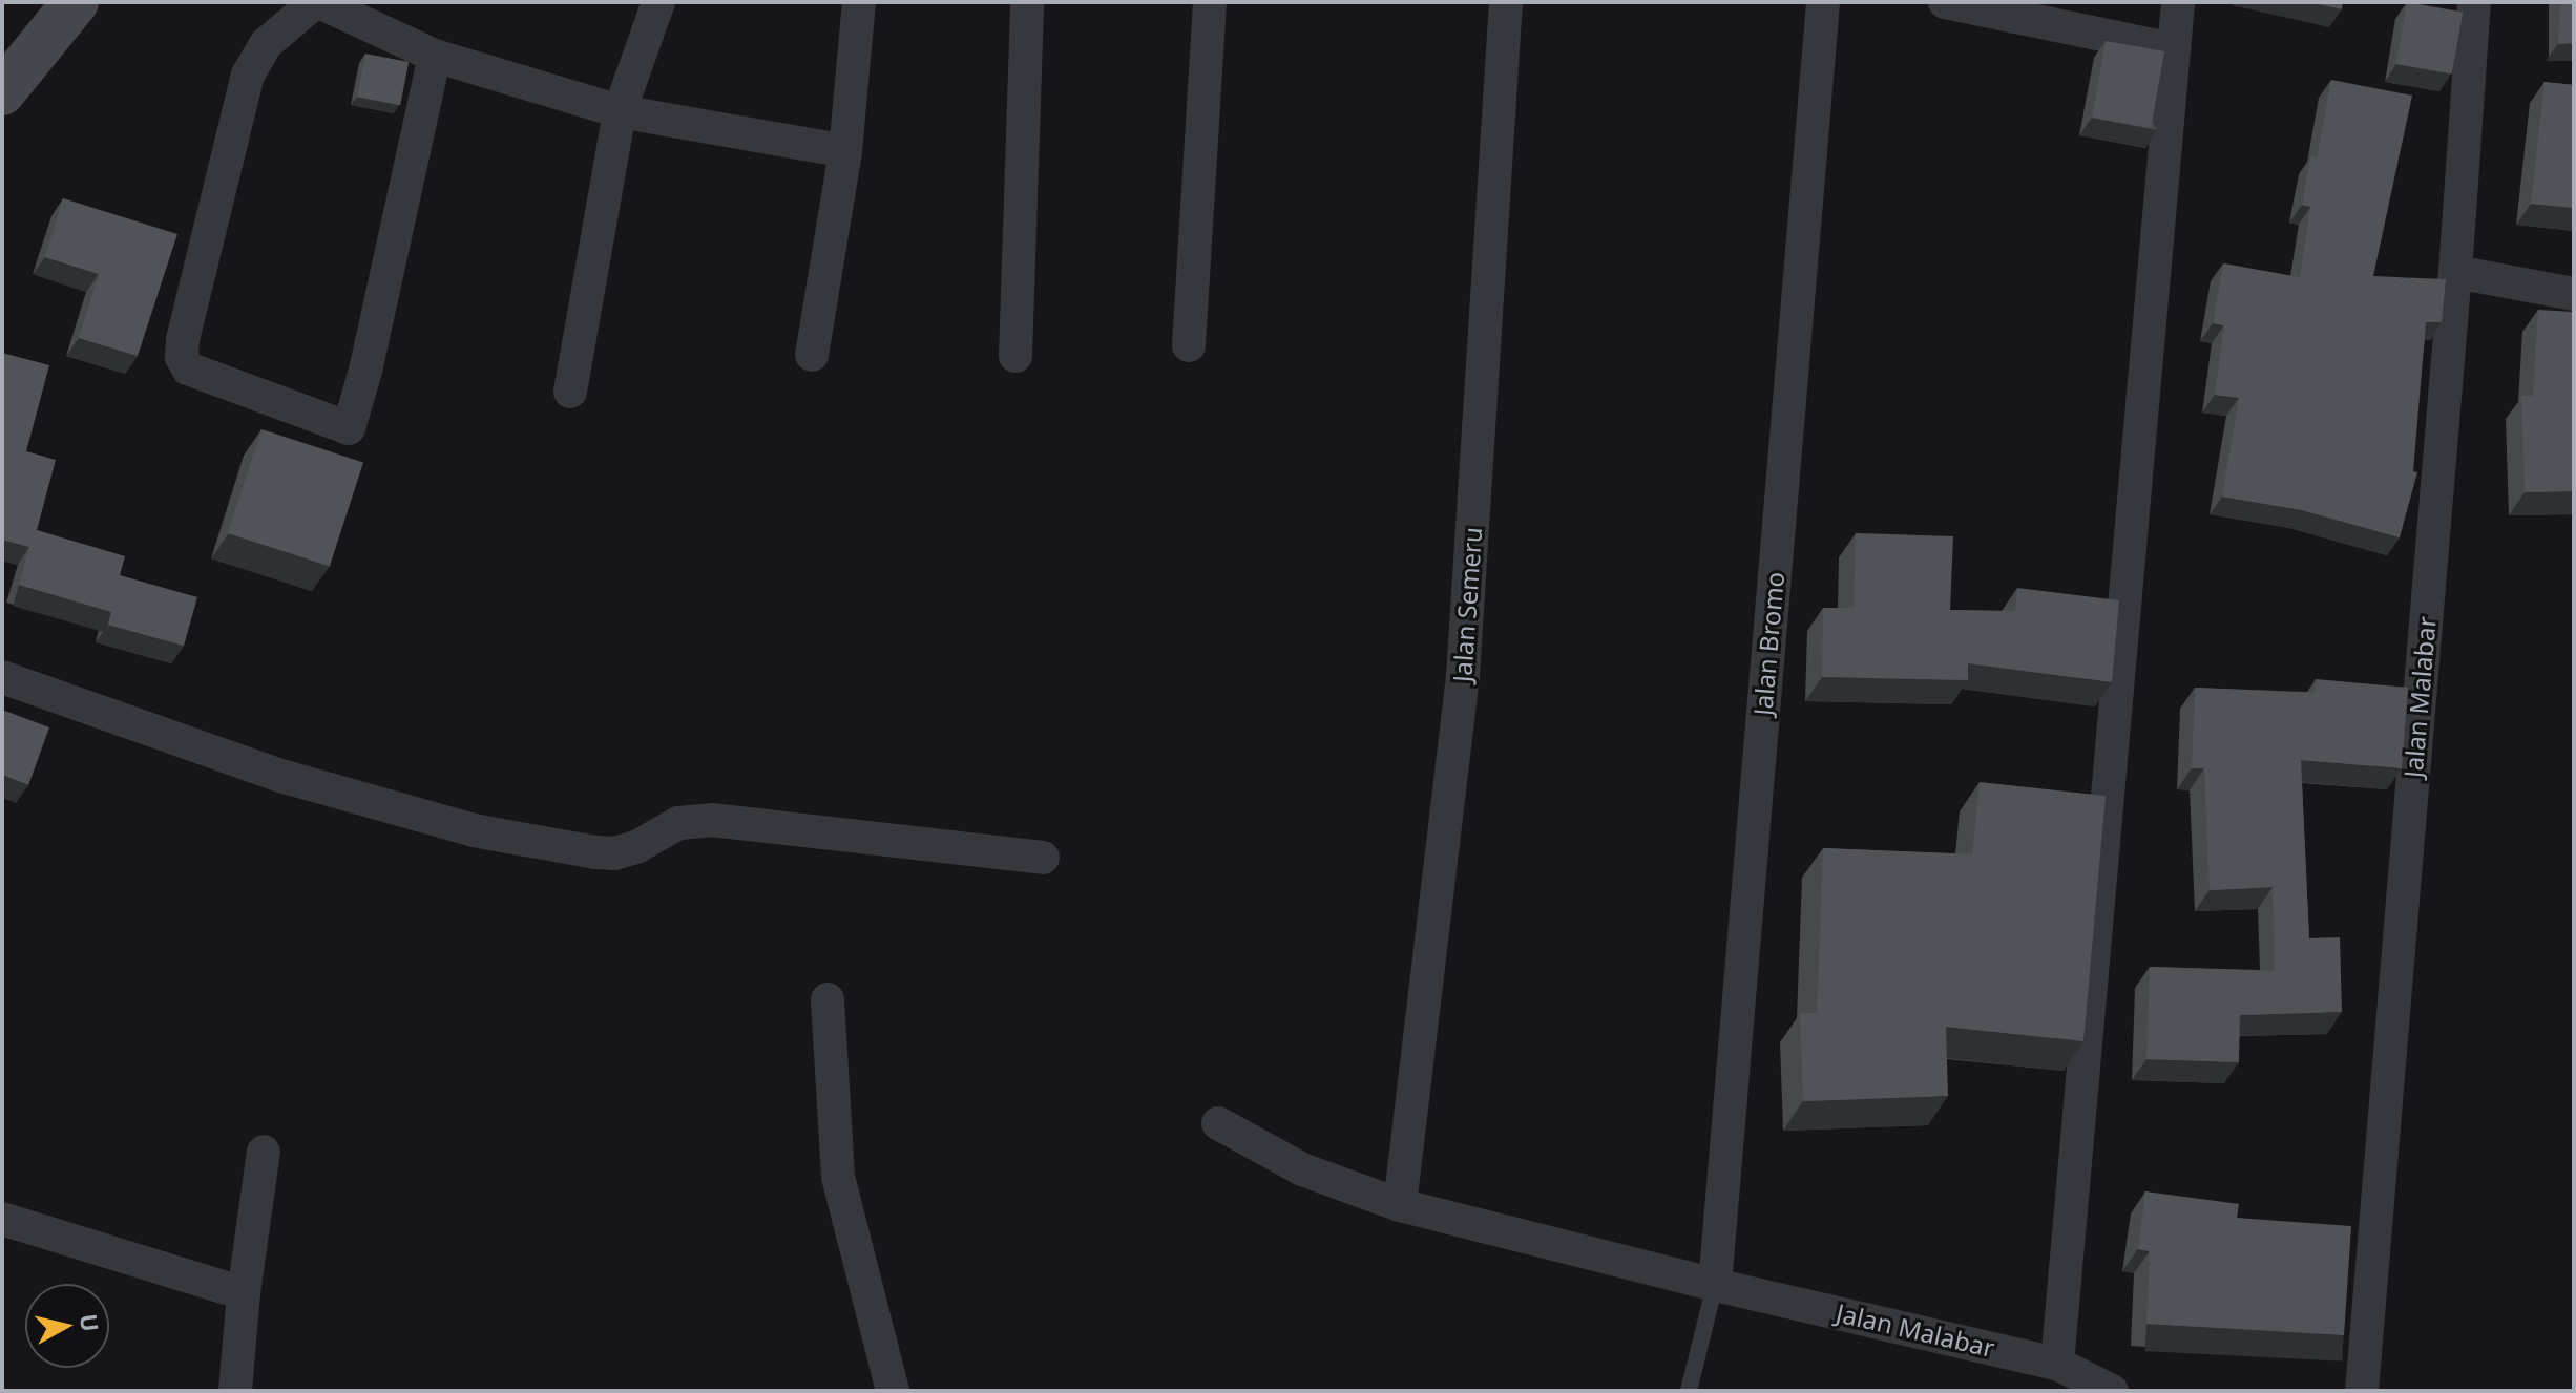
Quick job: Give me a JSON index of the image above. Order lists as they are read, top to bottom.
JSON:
{
  "streets": {
    "street": ["Jalan Semeru", "Jalan Bromo", "Jalan Malabar"]
  },
  "crossings": [
    ["Jalan Semeru", "Jalan Malabar"],
    ["Jalan Bromo", "Jalan Malabar"]
  ],
  "north": "right"
}
